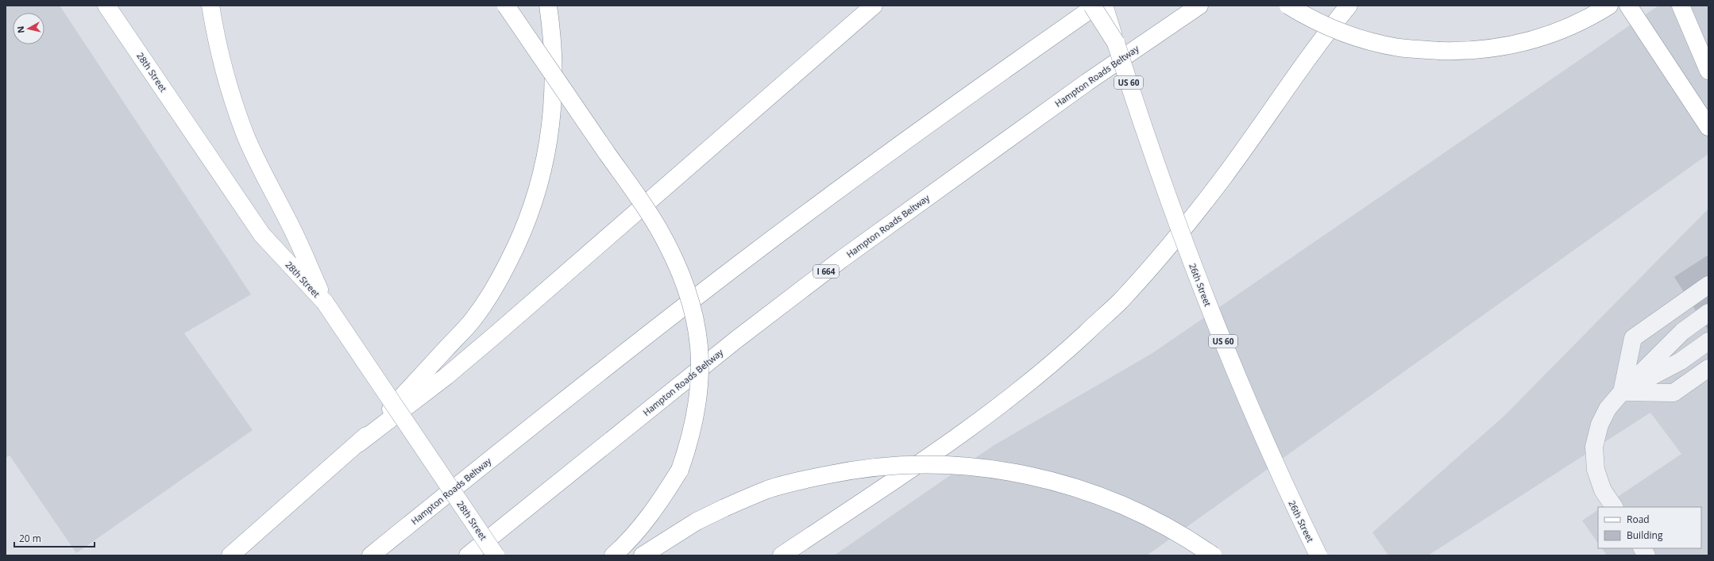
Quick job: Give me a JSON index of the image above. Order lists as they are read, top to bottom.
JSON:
{
  "streets": {
    "main road": [
      "28th Street",
      "Hampton Roads Beltway",
      "US 60",
      "I 664",
      "26th Street"
    ]
  },
  "legend": ["Road", "Building"],
  "scale_bar": "20 m",
  "north": "left"
}
